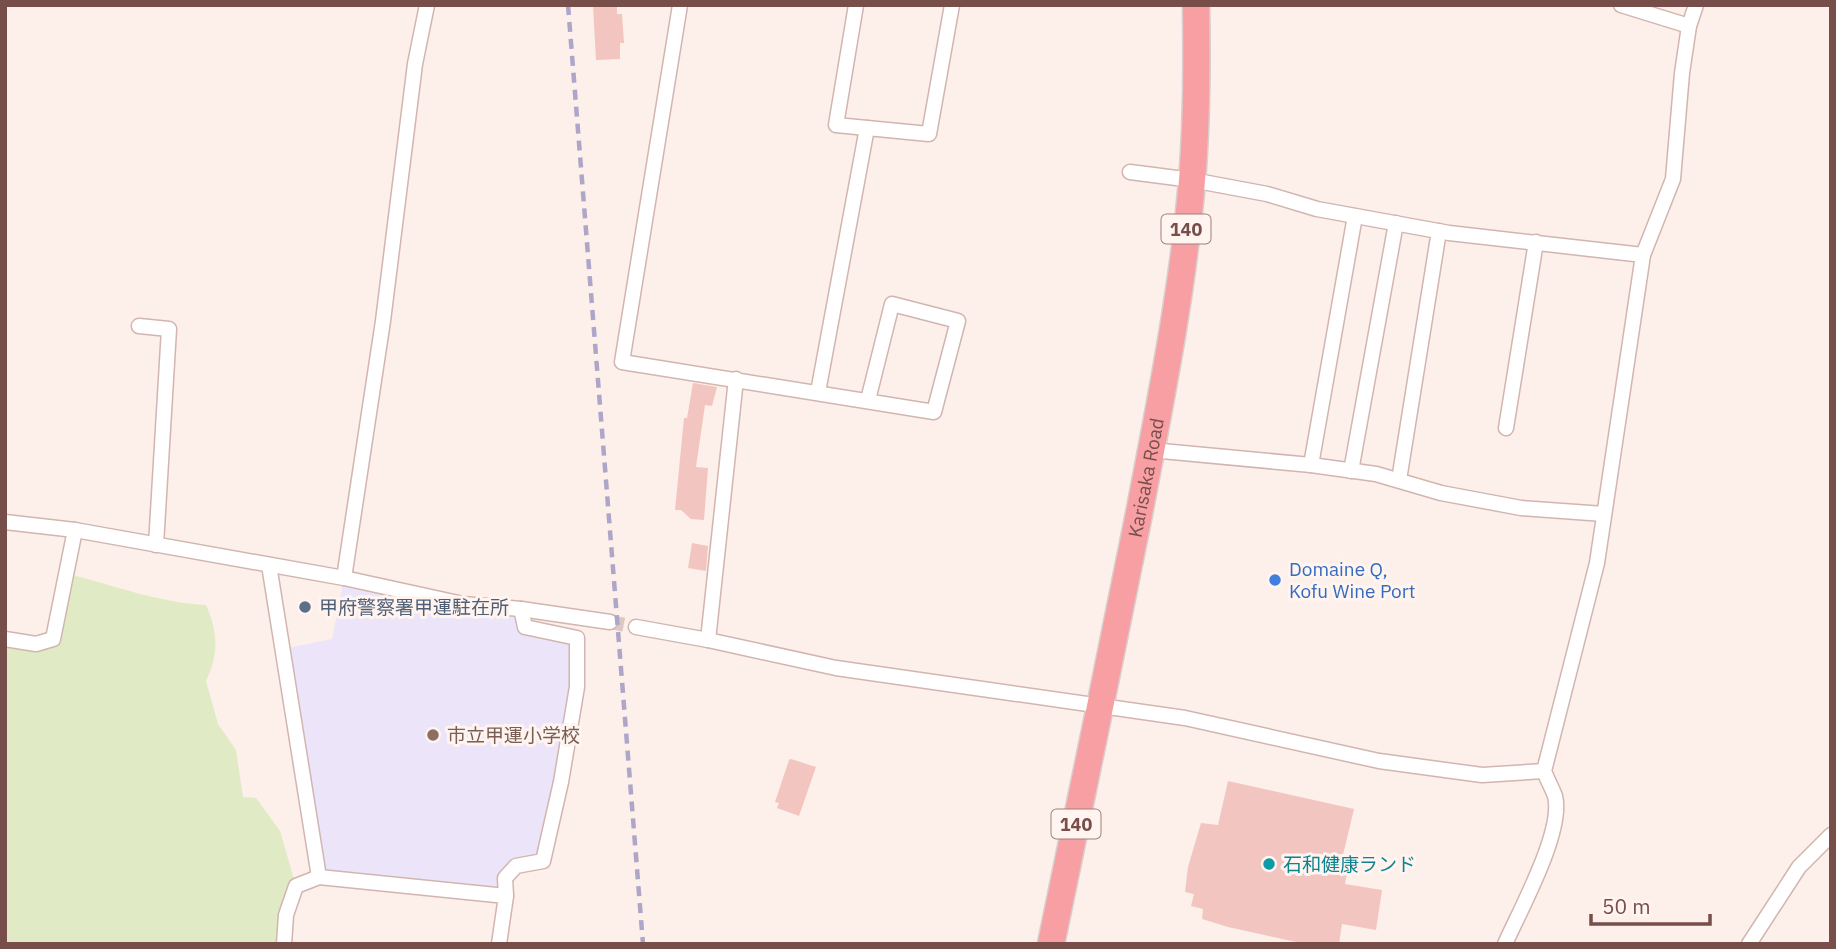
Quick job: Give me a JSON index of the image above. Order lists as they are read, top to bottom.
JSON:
{
  "streets": {
    "highway": ["140", "Karisaka Road"]
  },
  "places": [
    "Domaine Q, Kofu Wine Port",
    "甲府警察署甲運駐在所",
    "市立甲運小学校",
    "石和健康ランド"
  ],
  "scale_bar": "50 m"
}
